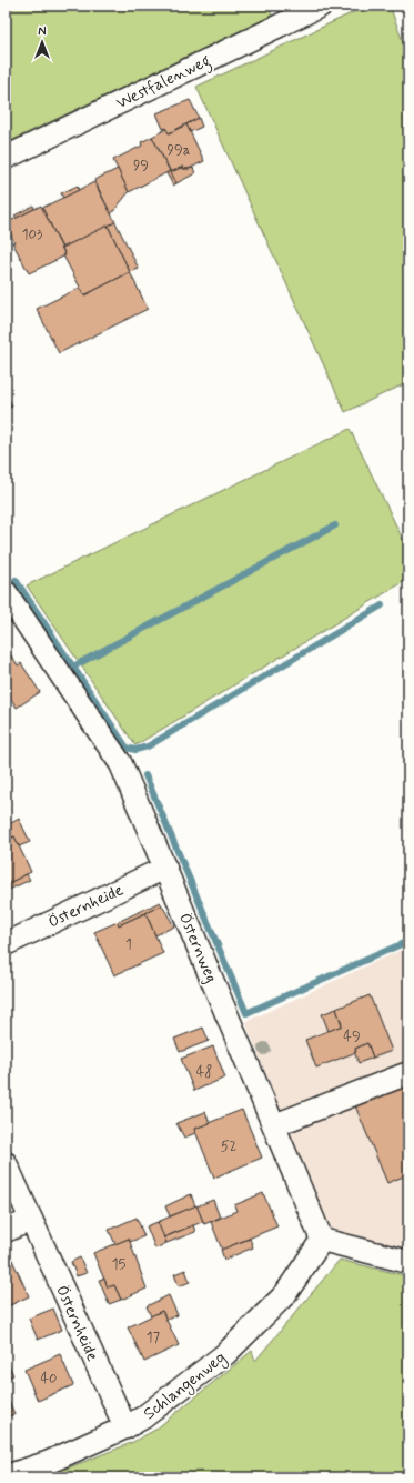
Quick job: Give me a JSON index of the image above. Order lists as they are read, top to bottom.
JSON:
{
  "streets": {
    "street": [
      "Westfalenweg",
      "Östernheide",
      "Östernweg",
      "Schlangenweg"
    ]
  },
  "crossings": [
    ["Östernheide", "Östernweg"],
    ["Östernheide", "Schlangenweg"],
    ["Östernweg", "Schlangenweg"]
  ],
  "house_numbers": [
    "99a",
    "99",
    "103",
    "1",
    "49",
    "48",
    "52",
    "15",
    "17",
    "40"
  ],
  "north": "top"
}
